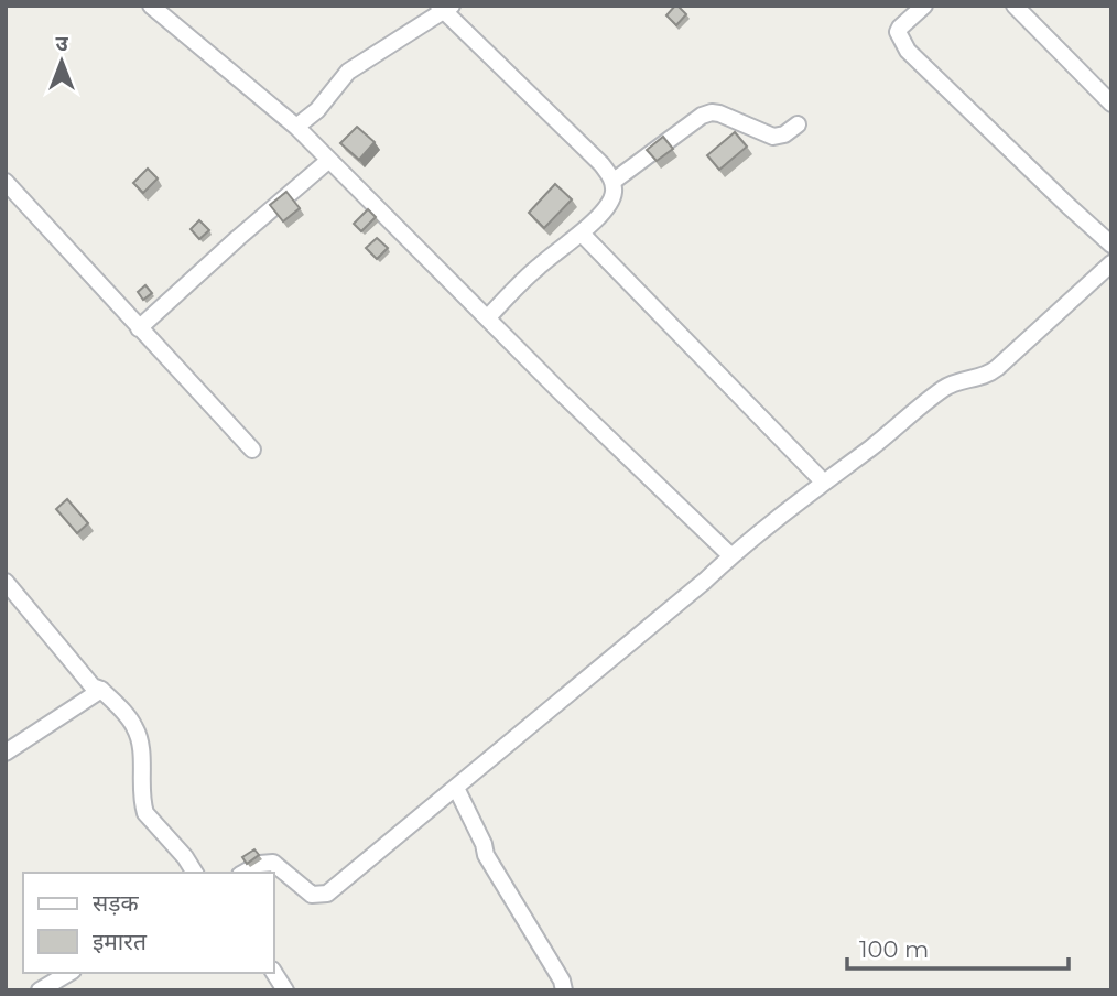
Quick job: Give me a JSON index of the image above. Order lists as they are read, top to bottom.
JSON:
{
  "legend": ["सड़क", "इमारत"],
  "scale_bar": "100 m",
  "north": "top"
}
